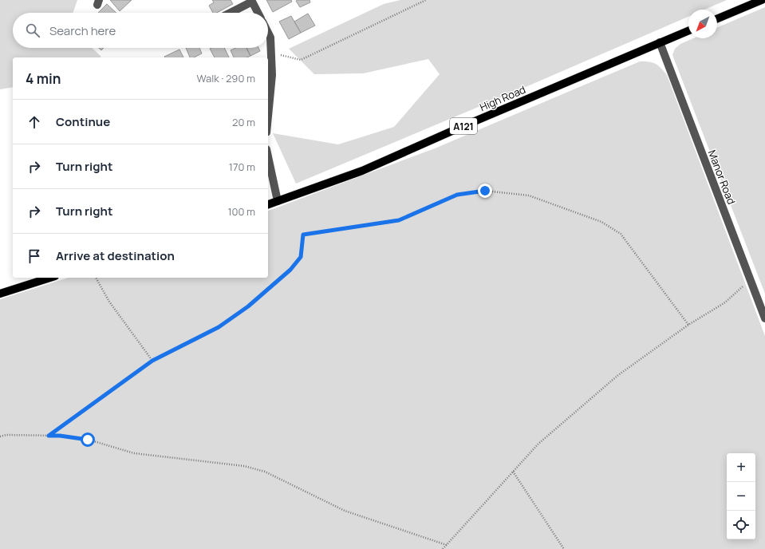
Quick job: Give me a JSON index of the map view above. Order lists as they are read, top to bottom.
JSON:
{
  "streets": {
    "main road": ["High Road", "A121"],
    "street": ["Manor Road"]
  },
  "crossings": [
    ["High Road", "Manor Road"]
  ],
  "north": "bottom left",
  "page": {
    "search": "Search here",
    "heading": ["4 min", "Walk · 290 m"],
    "list": [
      ["Continue", "20 m"],
      ["Turn right", "170 m"],
      ["Turn right", "100 m"],
      "Arrive at destination"
    ],
    "map_buttons": ["+", "−"]
  }
}
